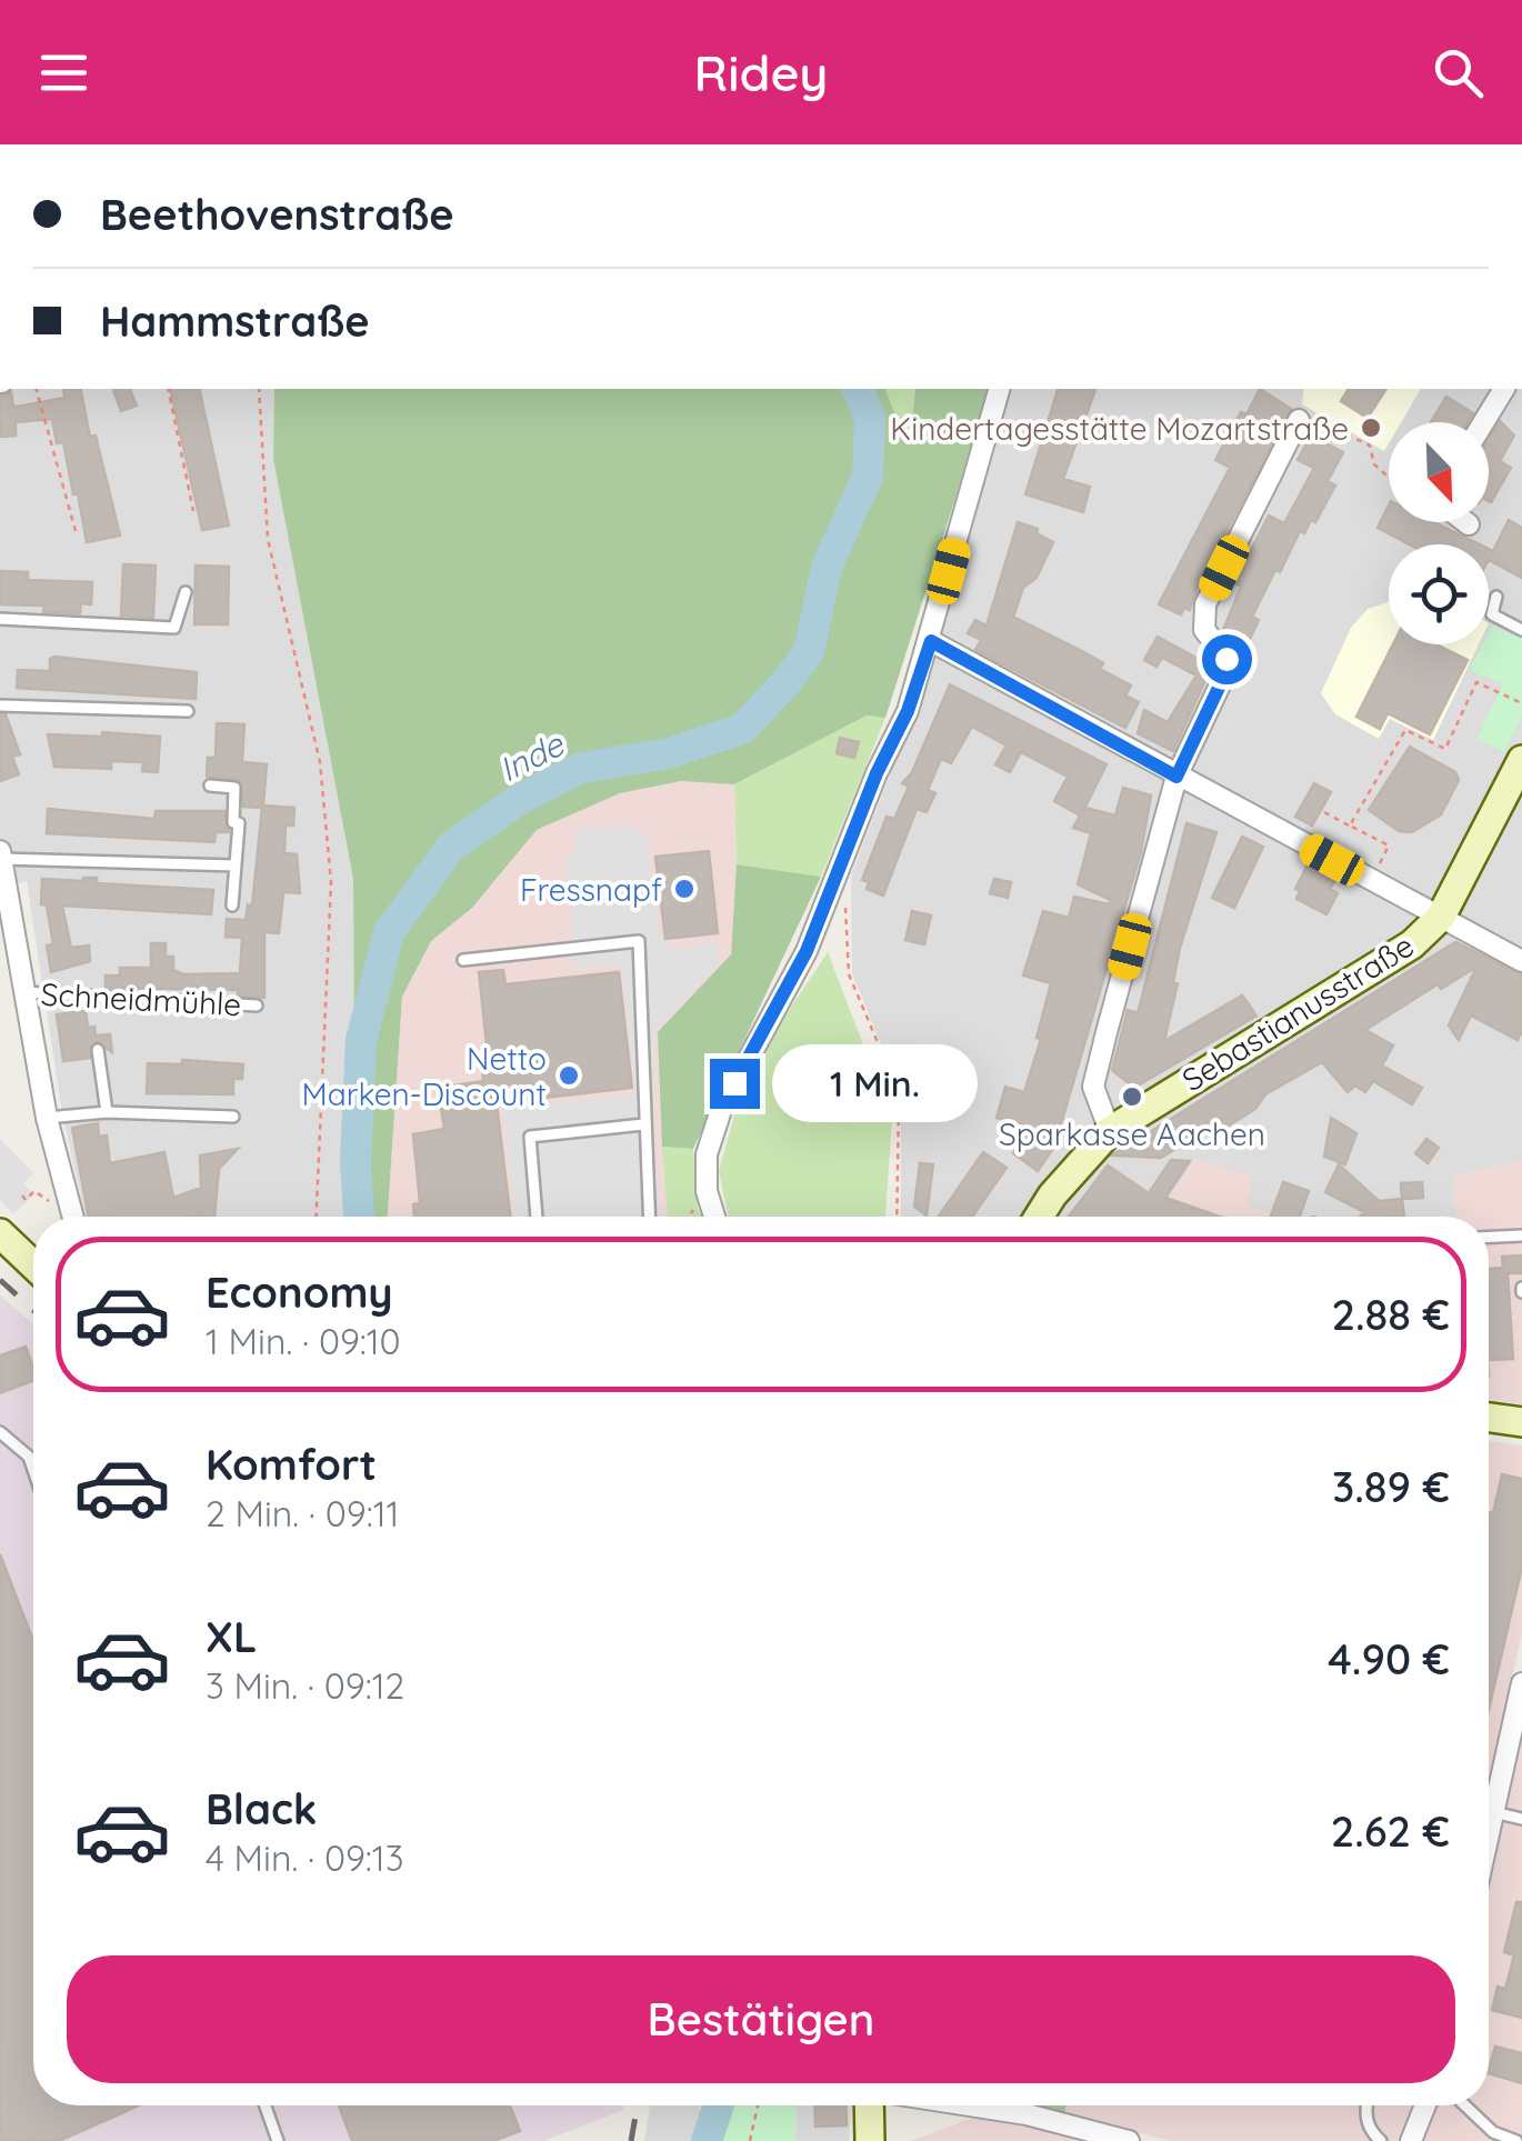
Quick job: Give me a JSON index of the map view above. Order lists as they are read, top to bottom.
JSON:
{
  "streets": {
    "main road": ["Sebastianusstraße"],
    "street": ["Schneidmühle"]
  },
  "water": ["Inde"],
  "places": [
    "Kindertagesstätte Mozartstraße",
    "Fressnapf",
    "Netto Marken-Discount",
    "Sparkasse Aachen"
  ],
  "north": "bottom right",
  "page": {
    "header": "Ridey",
    "banner": ["Beethovenstraße", "Hammstraße"],
    "bubble": "1 Min.",
    "list": [
      {
        "name": "Economy",
        "note": "1 Min. · 09:10",
        "value": "2.88 €"
      },
      {
        "name": "Komfort",
        "note": "2 Min. · 09:11",
        "value": "3.89 €"
      },
      {
        "name": "XL",
        "note": "3 Min. · 09:12",
        "value": "4.90 €"
      },
      {
        "name": "Black",
        "note": "4 Min. · 09:13",
        "value": "2.62 €"
      }
    ],
    "buttons": "Bestätigen"
  }
}
